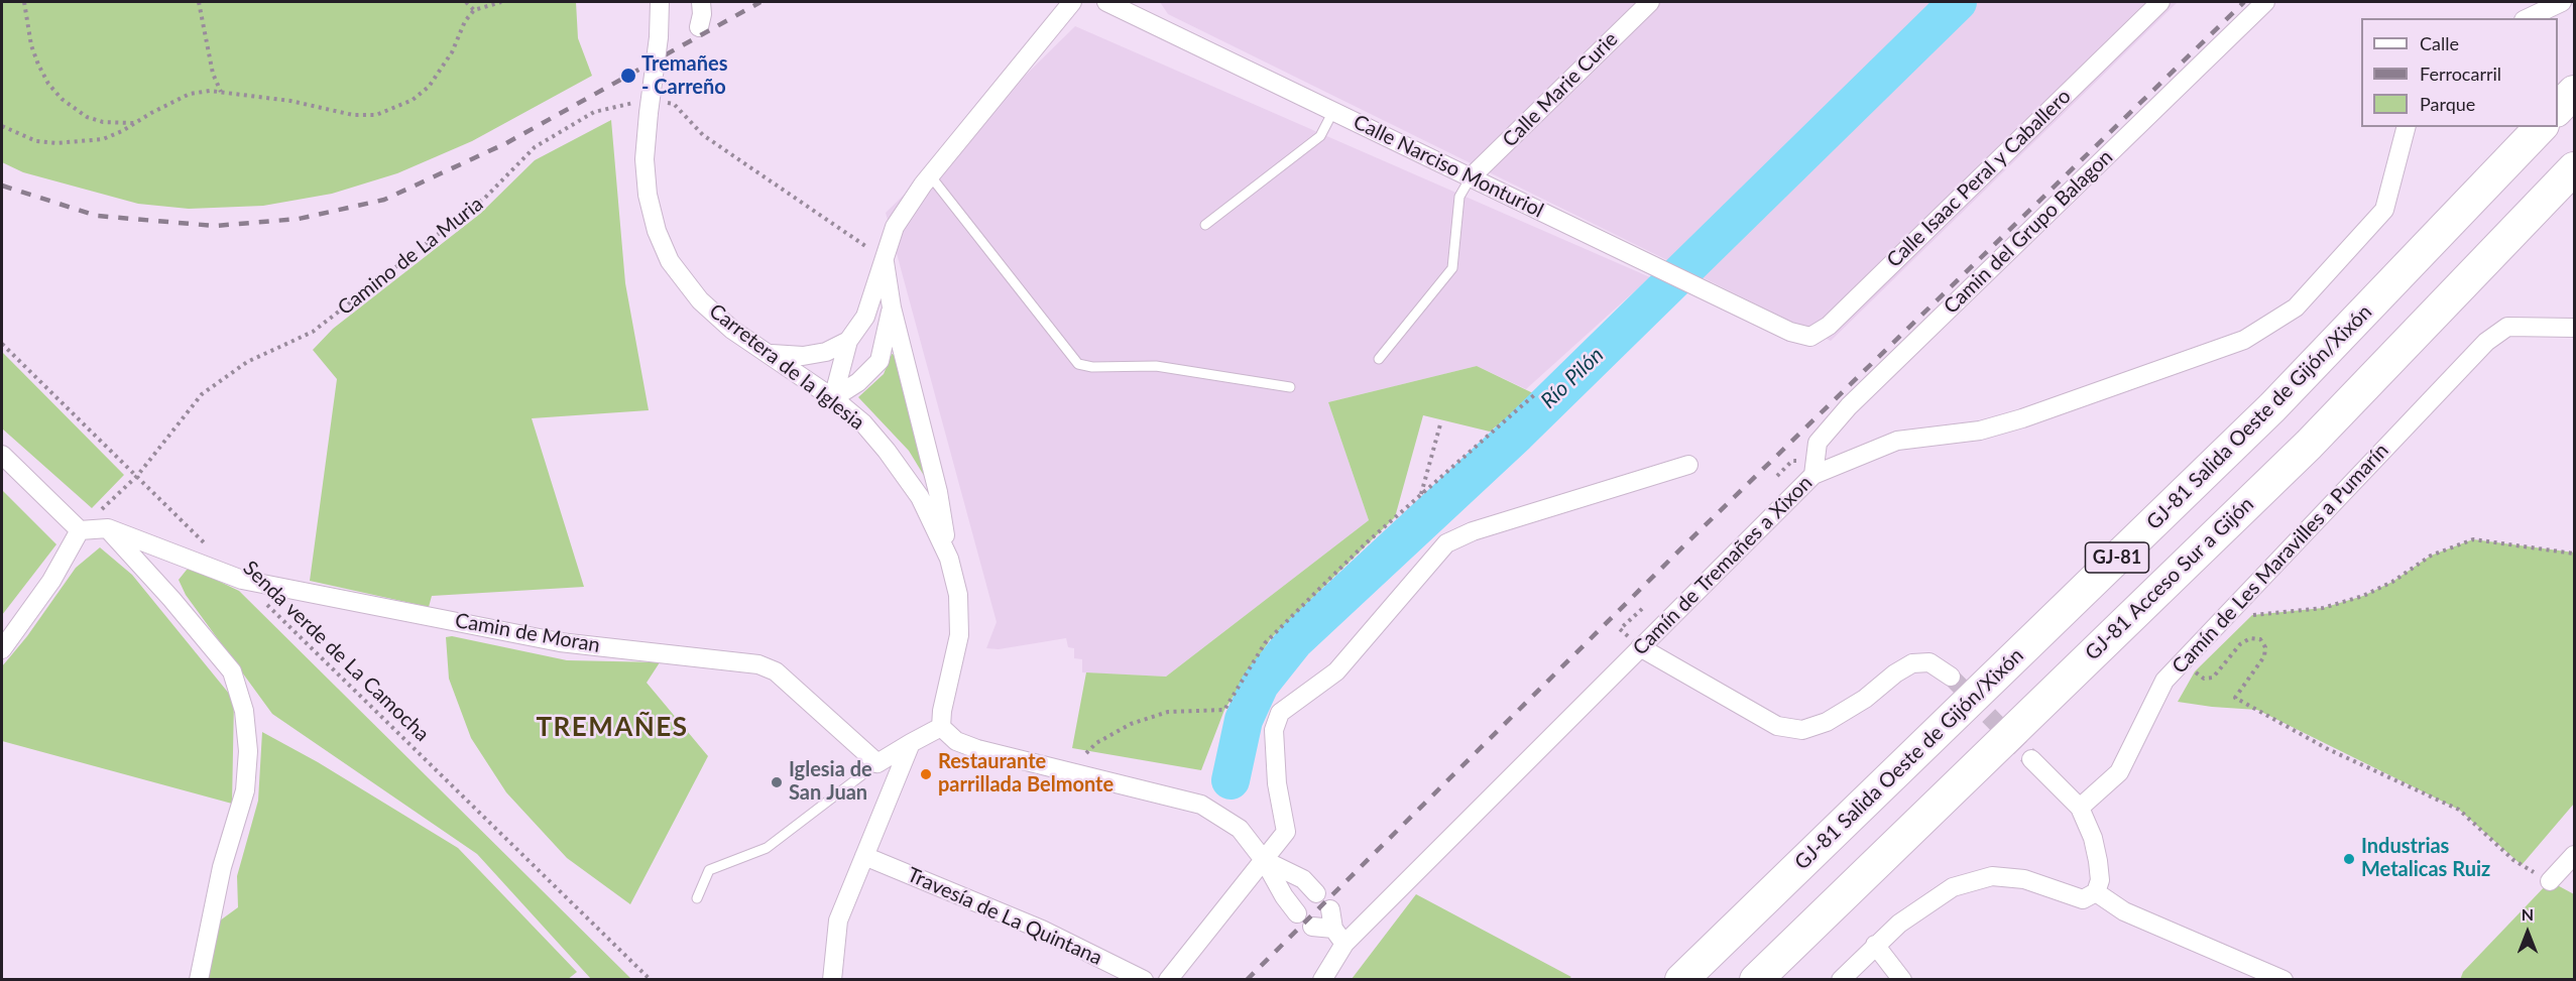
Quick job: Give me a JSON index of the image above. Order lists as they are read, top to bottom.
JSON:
{
  "streets": {
    "highway": ["GJ-81 Salida Oeste de Gijón/Xixón", "GJ-81", "GJ-81 Acceso Sur a Gijón"],
    "street": [
      "Calle Marie Curie",
      "Calle Narciso Monturiol",
      "Calle Isaac Peral y Caballero",
      "Camin del Grupo Balagon",
      "Carretera de la Iglesia",
      "Camín de Les Maravilles a Pumarín",
      "Camín de Tremañes a Xixon",
      "Camin de Moran",
      "Travesía de La Quintana"
    ],
    "path": ["Camino de La Muria", "Senda verde de La Camocha"]
  },
  "crossings": [
    ["Calle Marie Curie", "Calle Narciso Monturiol"],
    ["Calle Narciso Monturiol", "Calle Isaac Peral y Caballero"],
    ["Camin del Grupo Balagon", "Camín de Tremañes a Xixon"],
    ["Camino de La Muria", "Carretera de la Iglesia"],
    ["Camino de La Muria", "Camin de Moran"],
    ["Camin de Moran", "Senda verde de La Camocha"]
  ],
  "districts": ["TREMAÑES"],
  "water": ["Río Pilón"],
  "places": [
    "Tremañes - Carreño",
    "Restaurante parrillada Belmonte",
    "Iglesia de San Juan",
    "Industrias Metalicas Ruiz"
  ],
  "legend": ["Calle", "Ferrocarril", "Parque"],
  "north": "top"
}
